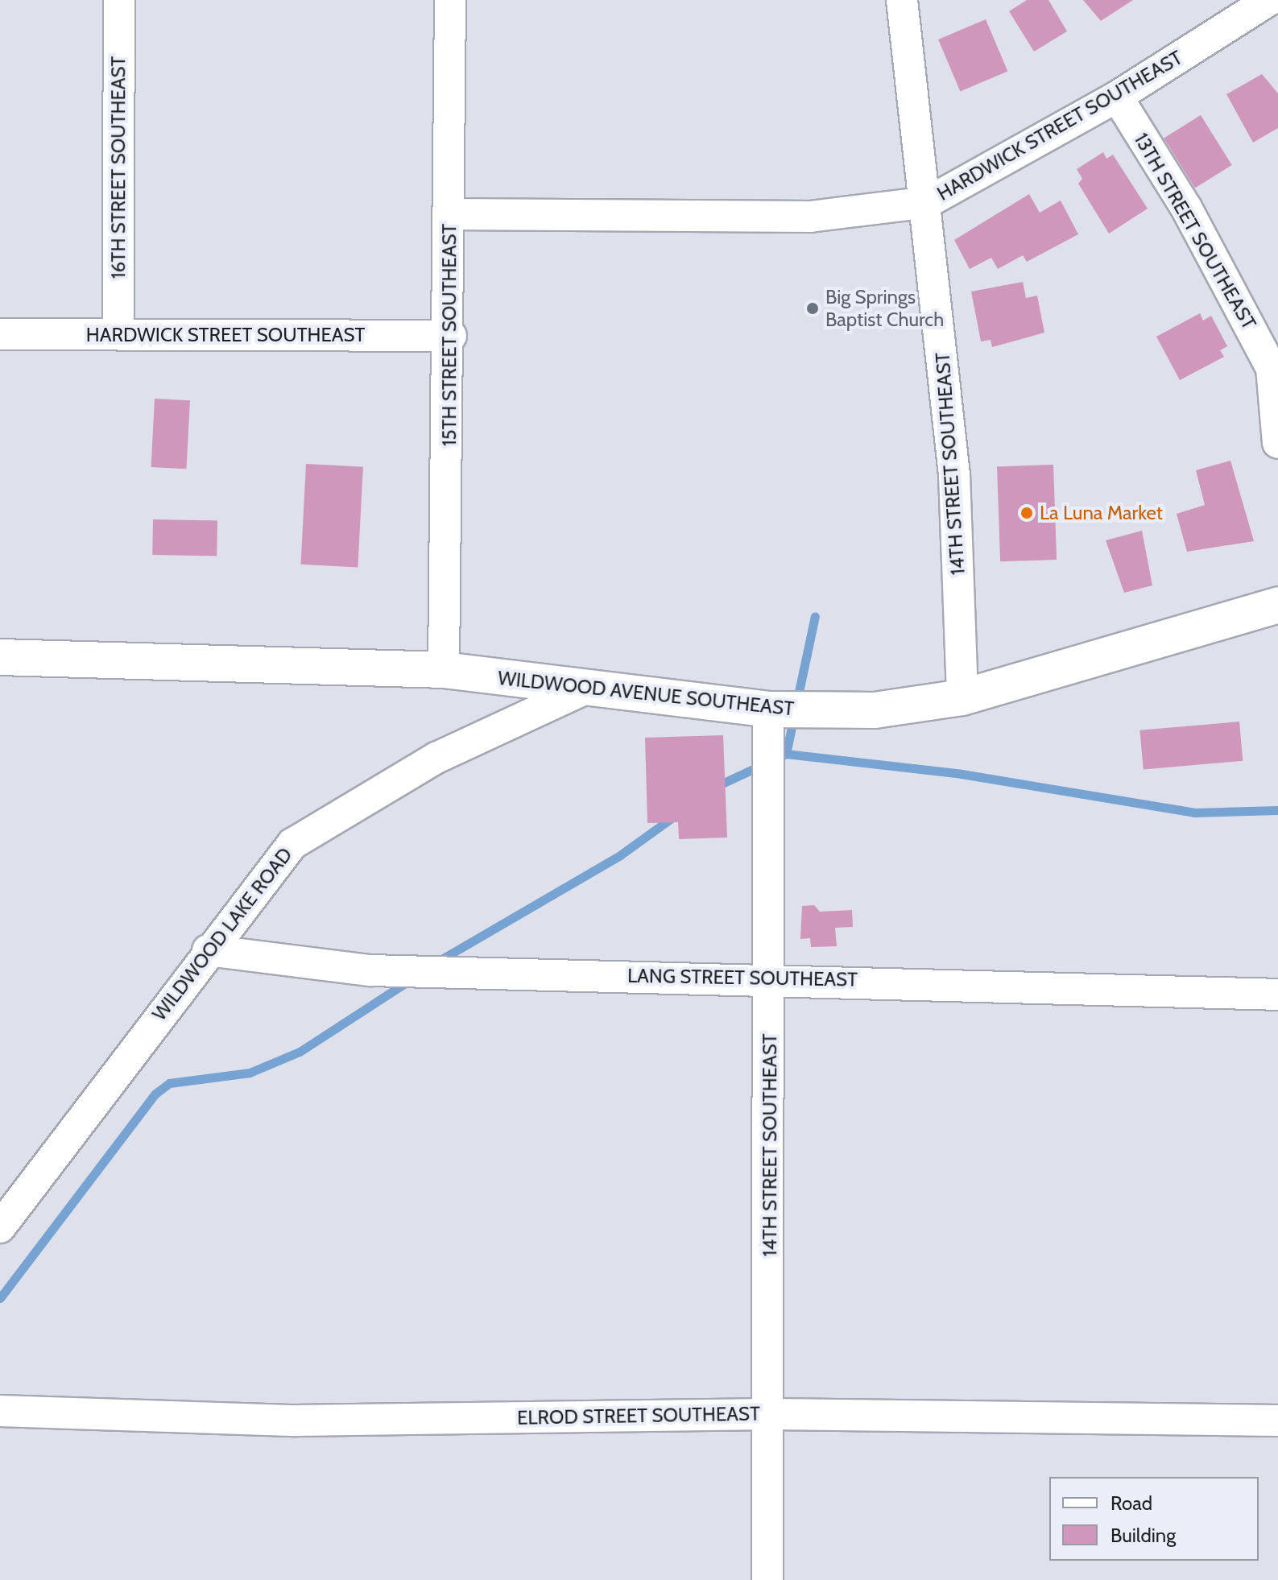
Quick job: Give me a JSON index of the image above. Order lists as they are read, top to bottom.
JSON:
{
  "streets": {
    "main road": ["WILDWOOD AVENUE SOUTHEAST"],
    "street": [
      "HARDWICK STREET SOUTHEAST",
      "16TH STREET SOUTHEAST",
      "13TH STREET SOUTHEAST",
      "15TH STREET SOUTHEAST",
      "14TH STREET SOUTHEAST",
      "WILDWOOD LAKE ROAD",
      "LANG STREET SOUTHEAST",
      "ELROD STREET SOUTHEAST"
    ]
  },
  "crossings": [
    ["HARDWICK STREET SOUTHEAST", "16TH STREET SOUTHEAST"],
    ["HARDWICK STREET SOUTHEAST", "13TH STREET SOUTHEAST"],
    ["HARDWICK STREET SOUTHEAST", "15TH STREET SOUTHEAST"],
    ["HARDWICK STREET SOUTHEAST", "14TH STREET SOUTHEAST"],
    ["15TH STREET SOUTHEAST", "WILDWOOD AVENUE SOUTHEAST"],
    ["14TH STREET SOUTHEAST", "WILDWOOD AVENUE SOUTHEAST"],
    ["14TH STREET SOUTHEAST", "LANG STREET SOUTHEAST"],
    ["14TH STREET SOUTHEAST", "ELROD STREET SOUTHEAST"],
    ["WILDWOOD AVENUE SOUTHEAST", "WILDWOOD LAKE ROAD"],
    ["WILDWOOD LAKE ROAD", "LANG STREET SOUTHEAST"]
  ],
  "places": ["Big Springs Baptist Church", "La Luna Market"],
  "legend": ["Road", "Building"]
}
